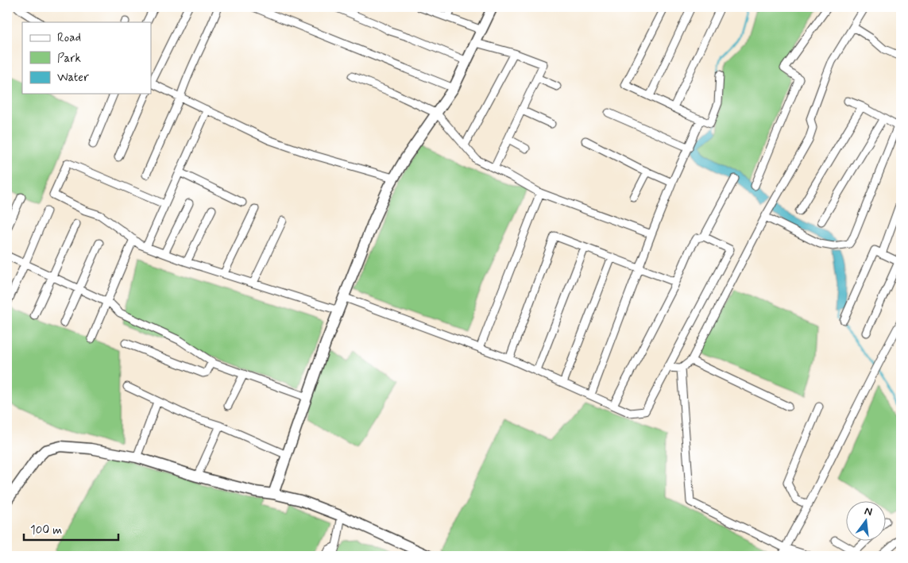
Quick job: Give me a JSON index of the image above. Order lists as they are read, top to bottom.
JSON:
{
  "legend": ["Road", "Park", "Water"],
  "scale_bar": "100 m",
  "north": "top"
}
